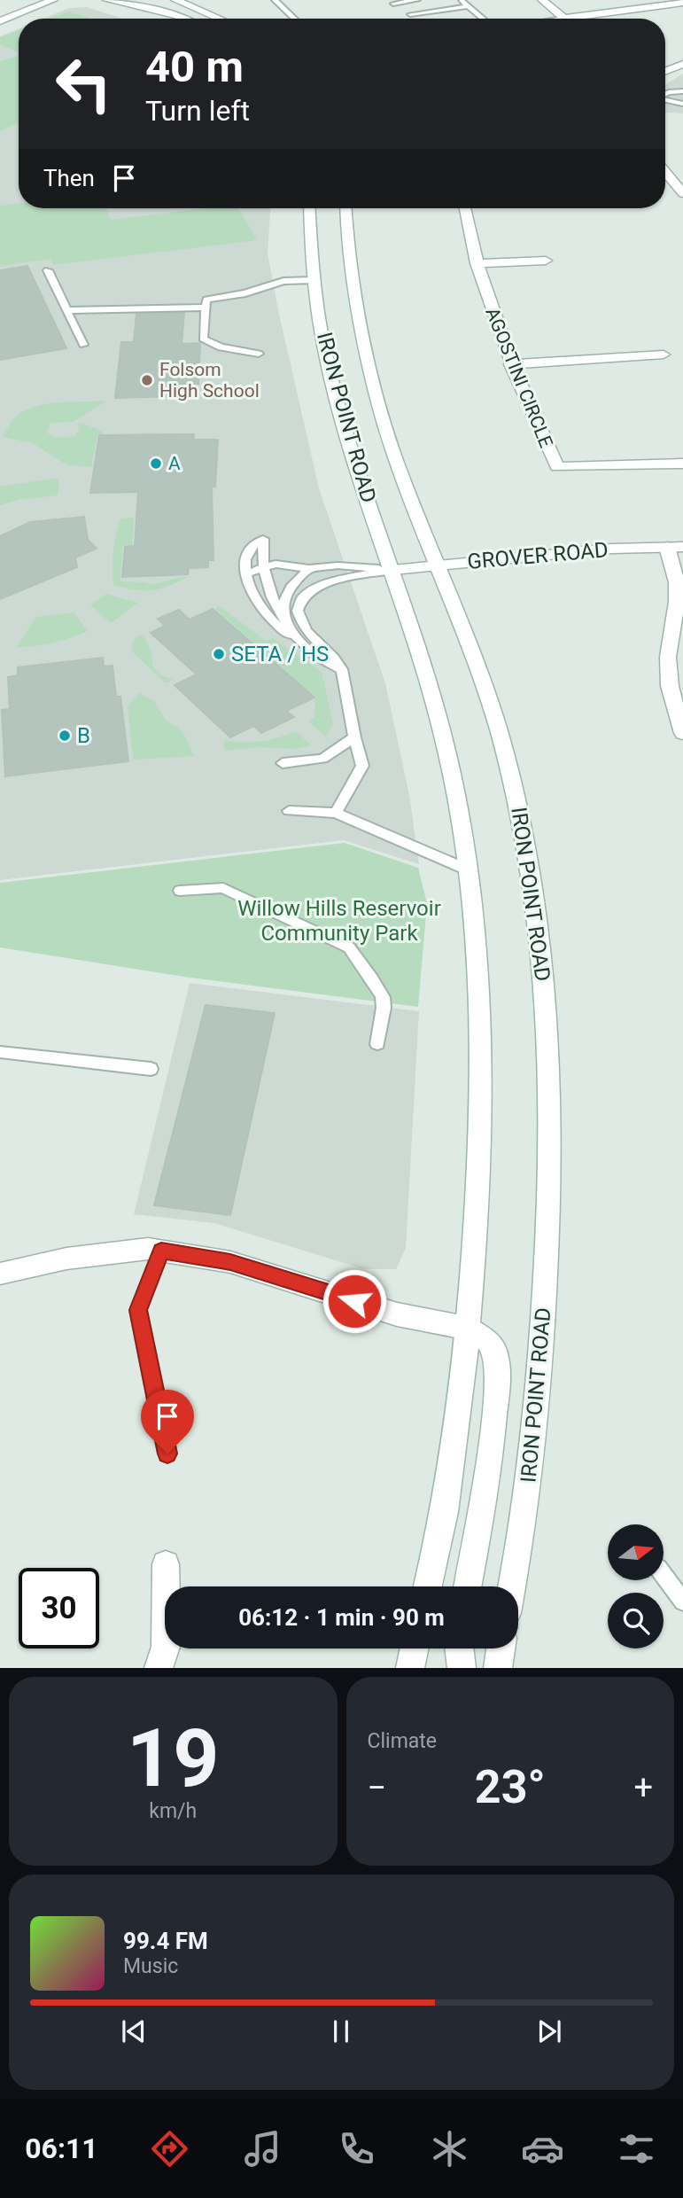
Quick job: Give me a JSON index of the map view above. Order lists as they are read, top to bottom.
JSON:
{
  "streets": {
    "main road": ["AGOSTINI CIRCLE", "IRON POINT ROAD", "GROVER ROAD"]
  },
  "crossings": [
    ["IRON POINT ROAD", "GROVER ROAD"]
  ],
  "parks": ["Willow Hills Reservoir Community Park"],
  "places": [
    "Folsom High School",
    "A",
    "SETA / HS",
    "B"
  ],
  "north": "right",
  "page": {
    "turn": ["40 m", "Turn left"],
    "then": "Then",
    "limit": "30",
    "trip": "06:12 · 1 min · 90 m",
    "tile": [
      ["19", "km/h"],
      "Climate"
    ],
    "heat": ["−", "23°", "+"],
    "song": ["99.4 FM", "Music"],
    "tabs": "06:11"
  }
}
